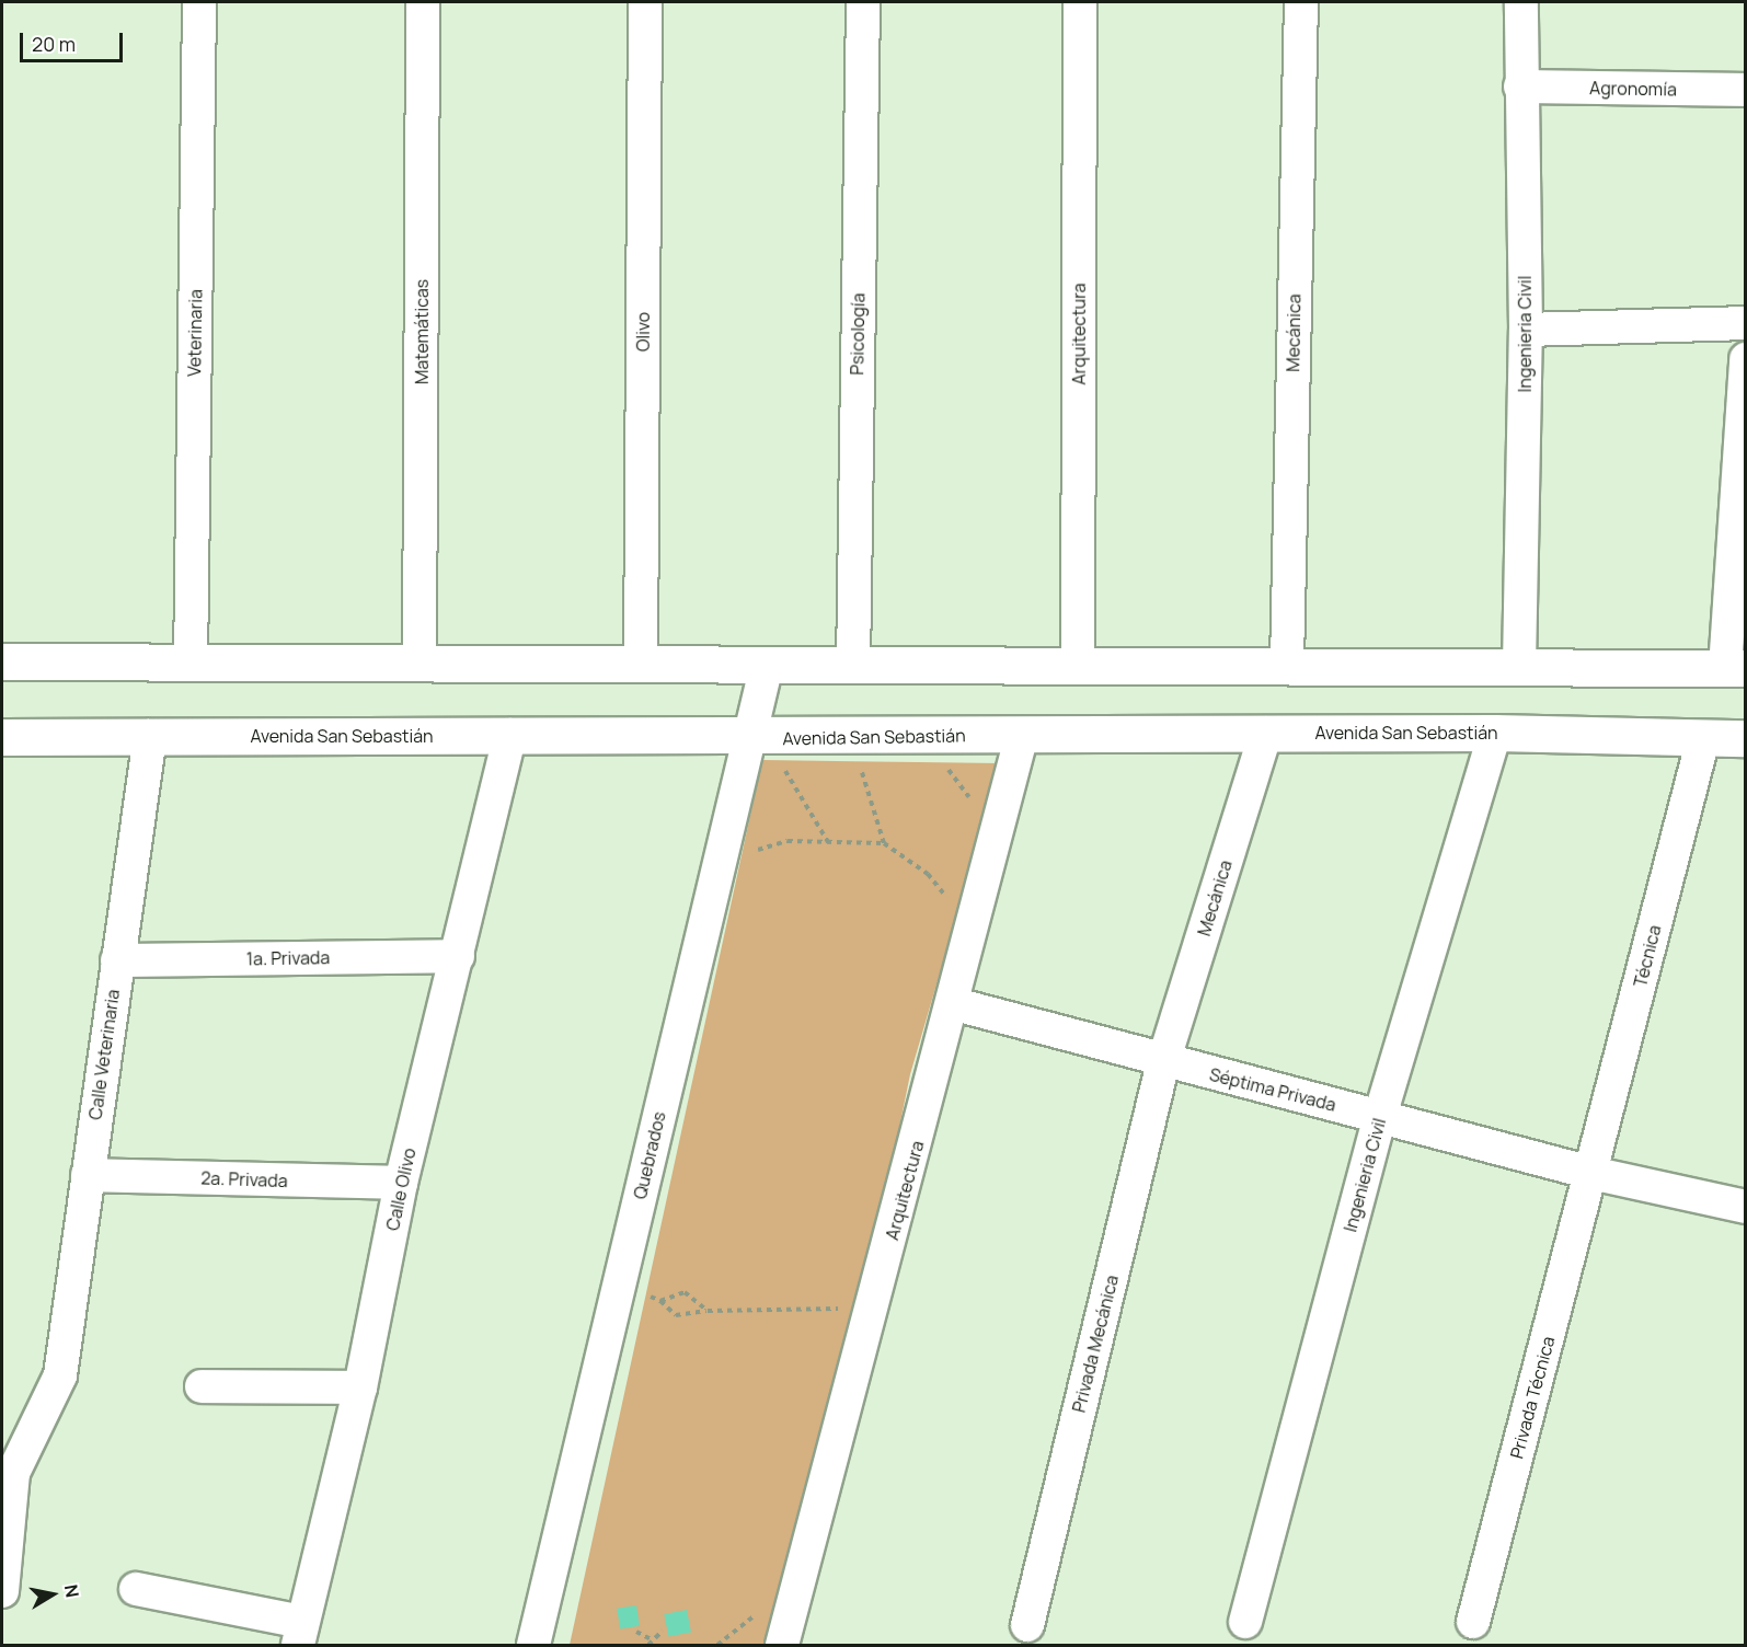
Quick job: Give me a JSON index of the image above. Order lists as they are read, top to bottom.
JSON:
{
  "streets": {
    "main road": ["Avenida San Sebastián"],
    "street": [
      "Agronomía",
      "Matemáticas",
      "Olivo",
      "Veterinaria",
      "Mecánica",
      "Psicología",
      "Arquitectura",
      "Ingenieria Civil",
      "Técnica",
      "1a. Privada",
      "Calle Veterinaria",
      "Séptima Privada",
      "Quebrados",
      "2a. Privada",
      "Calle Olivo",
      "Privada Mecánica",
      "Privada Técnica"
    ]
  },
  "crossings": [
    ["Agronomía", "Ingenieria Civil"],
    ["Mecánica", "Avenida San Sebastián"],
    ["Mecánica", "Séptima Privada"],
    ["Mecánica", "Privada Mecánica"],
    ["Arquitectura", "Avenida San Sebastián"],
    ["Arquitectura", "Séptima Privada"],
    ["Ingenieria Civil", "Avenida San Sebastián"],
    ["Ingenieria Civil", "Séptima Privada"],
    ["Avenida San Sebastián", "Técnica"],
    ["Avenida San Sebastián", "Calle Veterinaria"],
    ["Avenida San Sebastián", "Quebrados"],
    ["Avenida San Sebastián", "Calle Olivo"],
    ["Técnica", "Séptima Privada"],
    ["Técnica", "Privada Técnica"],
    ["1a. Privada", "Calle Veterinaria"],
    ["1a. Privada", "Calle Olivo"],
    ["Calle Veterinaria", "2a. Privada"],
    ["Séptima Privada", "Privada Mecánica"],
    ["Séptima Privada", "Privada Técnica"],
    ["2a. Privada", "Calle Olivo"]
  ],
  "scale_bar": "20 m",
  "north": "right"
}
